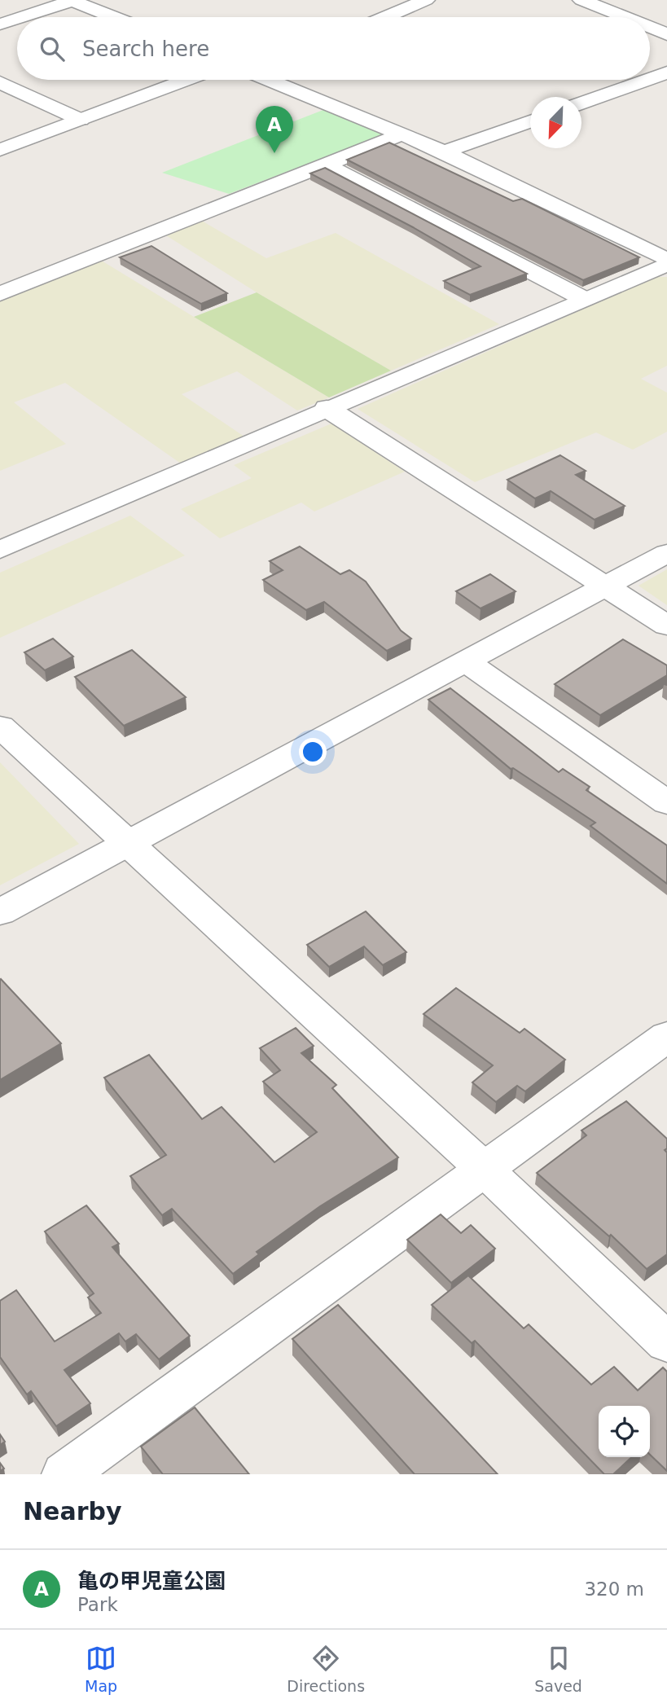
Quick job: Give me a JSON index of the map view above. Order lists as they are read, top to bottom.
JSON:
{
  "north": "bottom left",
  "page": {
    "search": "Search here",
    "pins": "A",
    "heading": "Nearby",
    "list": [
      {
        "mark": "A",
        "name": "亀の甲児童公園",
        "note": "Park",
        "value": "320 m"
      }
    ],
    "nav": ["Map", "Directions", "Saved"]
  }
}
